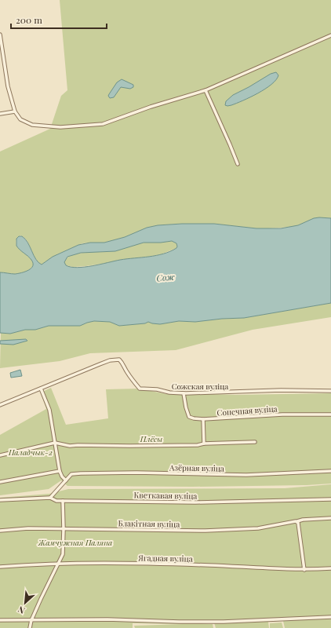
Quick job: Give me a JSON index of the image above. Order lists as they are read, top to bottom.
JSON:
{
  "streets": {
    "street": [
      "Сожская вуліца",
      "Сонечная вуліца",
      "Азёрная вуліца",
      "Кветкавая вуліца",
      "Блакітная вуліца",
      "Ягадная вуліца"
    ]
  },
  "crossings": [
    ["Сожская вуліца", "Сонечная вуліца"],
    ["Азёрная вуліца", "Кветкавая вуліца"]
  ],
  "water": ["Сож"],
  "parks": ["Плёсы", "Наладчык-2", "Жамчужная Паляна"],
  "scale_bar": "200 m",
  "north": "bottom left"
}
